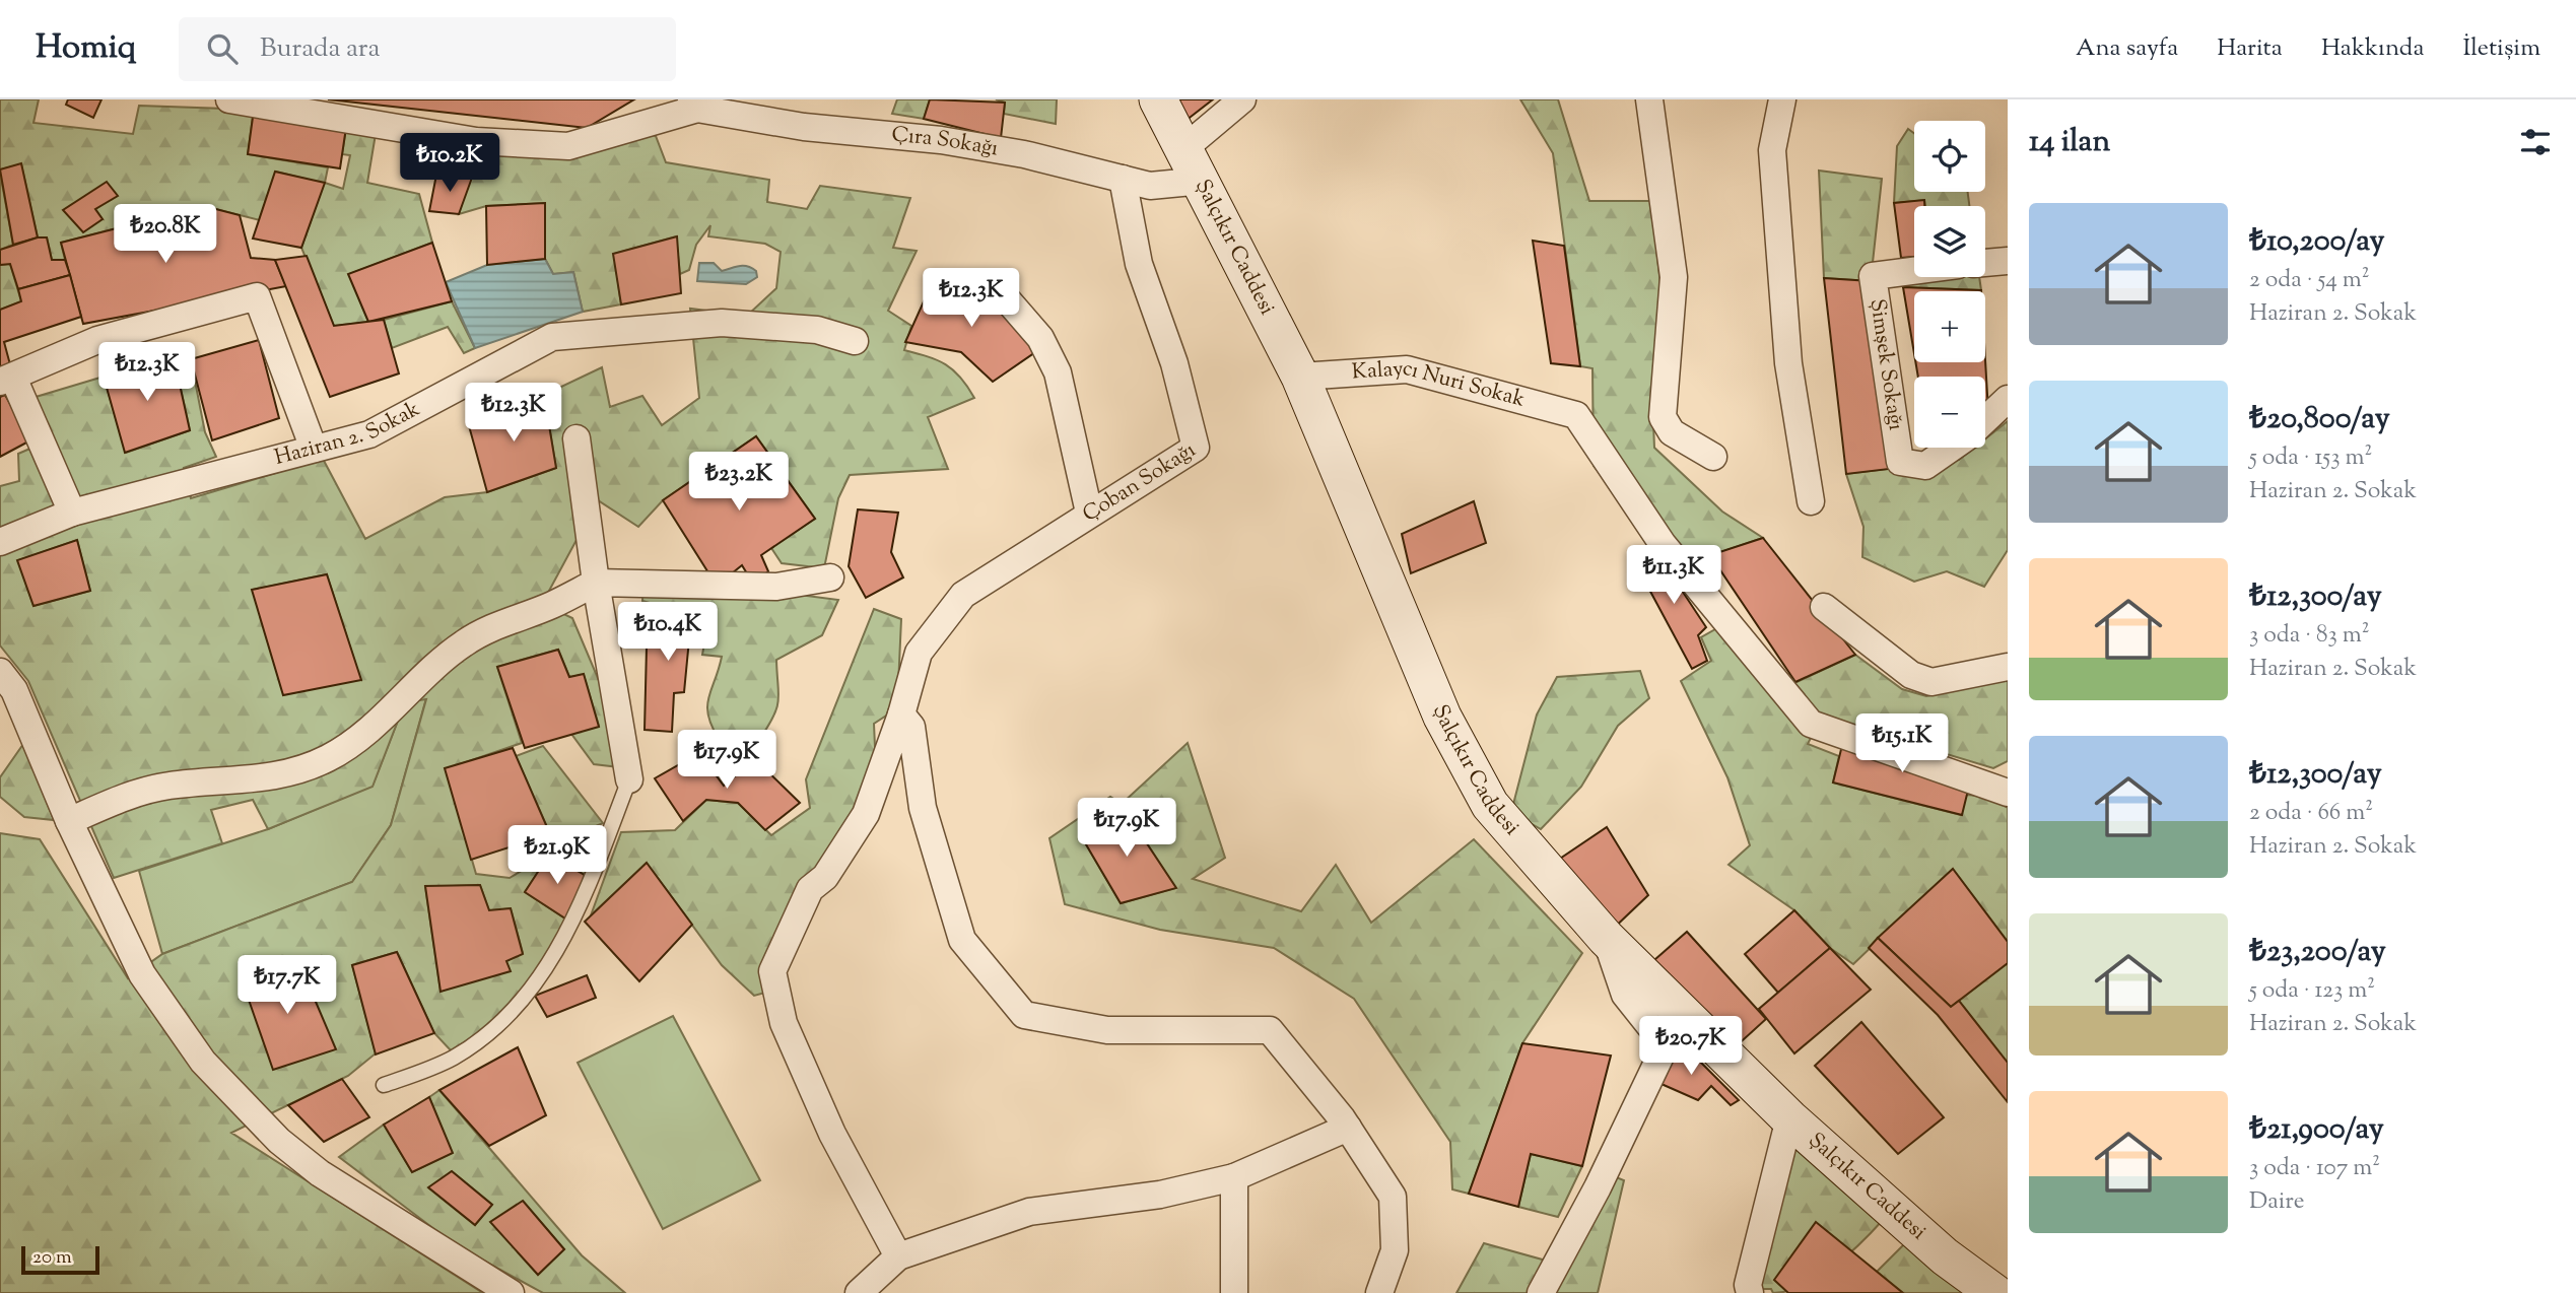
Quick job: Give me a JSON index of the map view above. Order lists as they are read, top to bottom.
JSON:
{
  "streets": {
    "main road": ["Şalçıkır Caddesi"],
    "street": [
      "Çıra Sokağı",
      "Şimşek Sokağı",
      "Kalaycı Nuri Sokak",
      "Haziran 2. Sokak",
      "Çoban Sokağı"
    ]
  },
  "crossings": [
    ["Çıra Sokağı", "Şalçıkır Caddesi"],
    ["Çıra Sokağı", "Çoban Sokağı"],
    ["Şalçıkır Caddesi", "Kalaycı Nuri Sokak"]
  ],
  "scale_bar": "20 m",
  "page": {
    "header": "Homiq",
    "search": "Burada ara",
    "nav": [
      "Ana sayfa",
      "Harita",
      "Hakkında",
      "İletişim"
    ],
    "heading": "14 ilan",
    "map_buttons": ["+", "−"],
    "price": [
      "₺10.2K",
      "₺20.8K",
      "₺12.3K",
      "₺12.3K",
      "₺12.3K",
      "₺23.2K",
      "₺11.3K",
      "₺10.4K",
      "₺15.1K",
      "₺17.9K",
      "₺17.9K",
      "₺21.9K",
      "₺17.7K",
      "₺20.7K"
    ],
    "list": [
      {
        "name": "₺10,200/ay",
        "note": "2 oda · 54 m² · Haziran 2. Sokak"
      },
      {
        "name": "₺20,800/ay",
        "note": "5 oda · 153 m² · Haziran 2. Sokak"
      },
      {
        "name": "₺12,300/ay",
        "note": "3 oda · 83 m² · Haziran 2. Sokak"
      },
      {
        "name": "₺12,300/ay",
        "note": "2 oda · 66 m² · Haziran 2. Sokak"
      },
      {
        "name": "₺23,200/ay",
        "note": "5 oda · 123 m² · Haziran 2. Sokak"
      },
      {
        "name": "₺21,900/ay",
        "note": "3 oda · 107 m² · Daire"
      }
    ],
    "scale": "20 m"
  }
}
